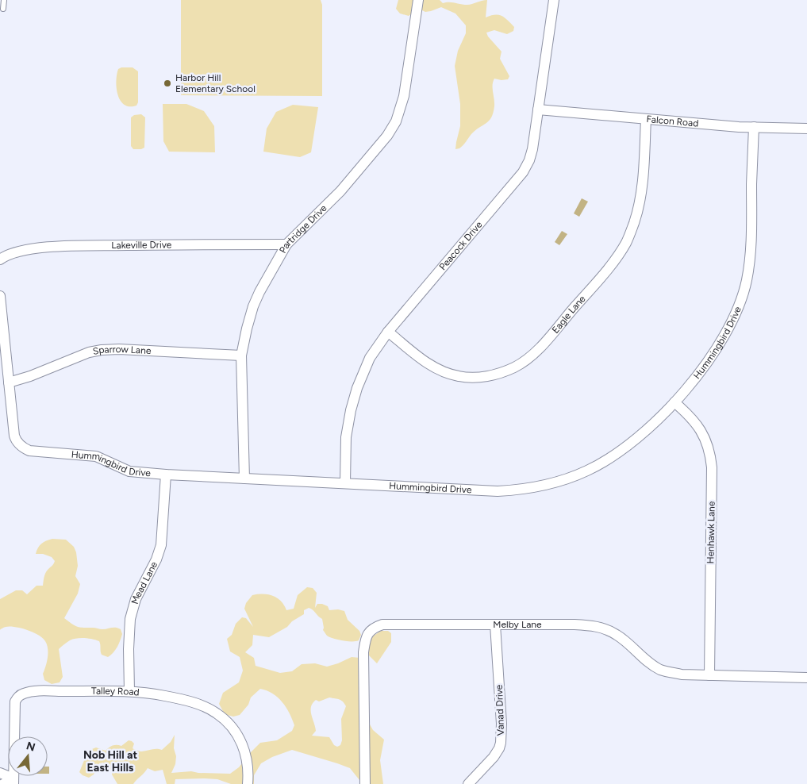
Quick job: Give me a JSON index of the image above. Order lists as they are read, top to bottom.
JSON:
{
  "streets": {
    "street": [
      "Falcon Road",
      "Partridge Drive",
      "Lakeville Drive",
      "Peacock Drive",
      "Eagle Lane",
      "Hummingbird Drive",
      "Sparrow Lane",
      "Henhawk Lane",
      "Mead Lane",
      "Melby Lane",
      "Talley Road",
      "Vanad Drive"
    ]
  },
  "crossings": [
    ["Falcon Road", "Peacock Drive"],
    ["Falcon Road", "Eagle Lane"],
    ["Falcon Road", "Hummingbird Drive"],
    ["Partridge Drive", "Lakeville Drive"],
    ["Partridge Drive", "Hummingbird Drive"],
    ["Partridge Drive", "Sparrow Lane"],
    ["Peacock Drive", "Eagle Lane"],
    ["Peacock Drive", "Hummingbird Drive"],
    ["Hummingbird Drive", "Sparrow Lane"],
    ["Hummingbird Drive", "Henhawk Lane"],
    ["Hummingbird Drive", "Mead Lane"],
    ["Henhawk Lane", "Melby Lane"],
    ["Mead Lane", "Talley Road"],
    ["Melby Lane", "Vanad Drive"]
  ],
  "districts": ["Nob Hill at East Hills"],
  "places": ["Harbor Hill Elementary School"],
  "north": "top"
}
